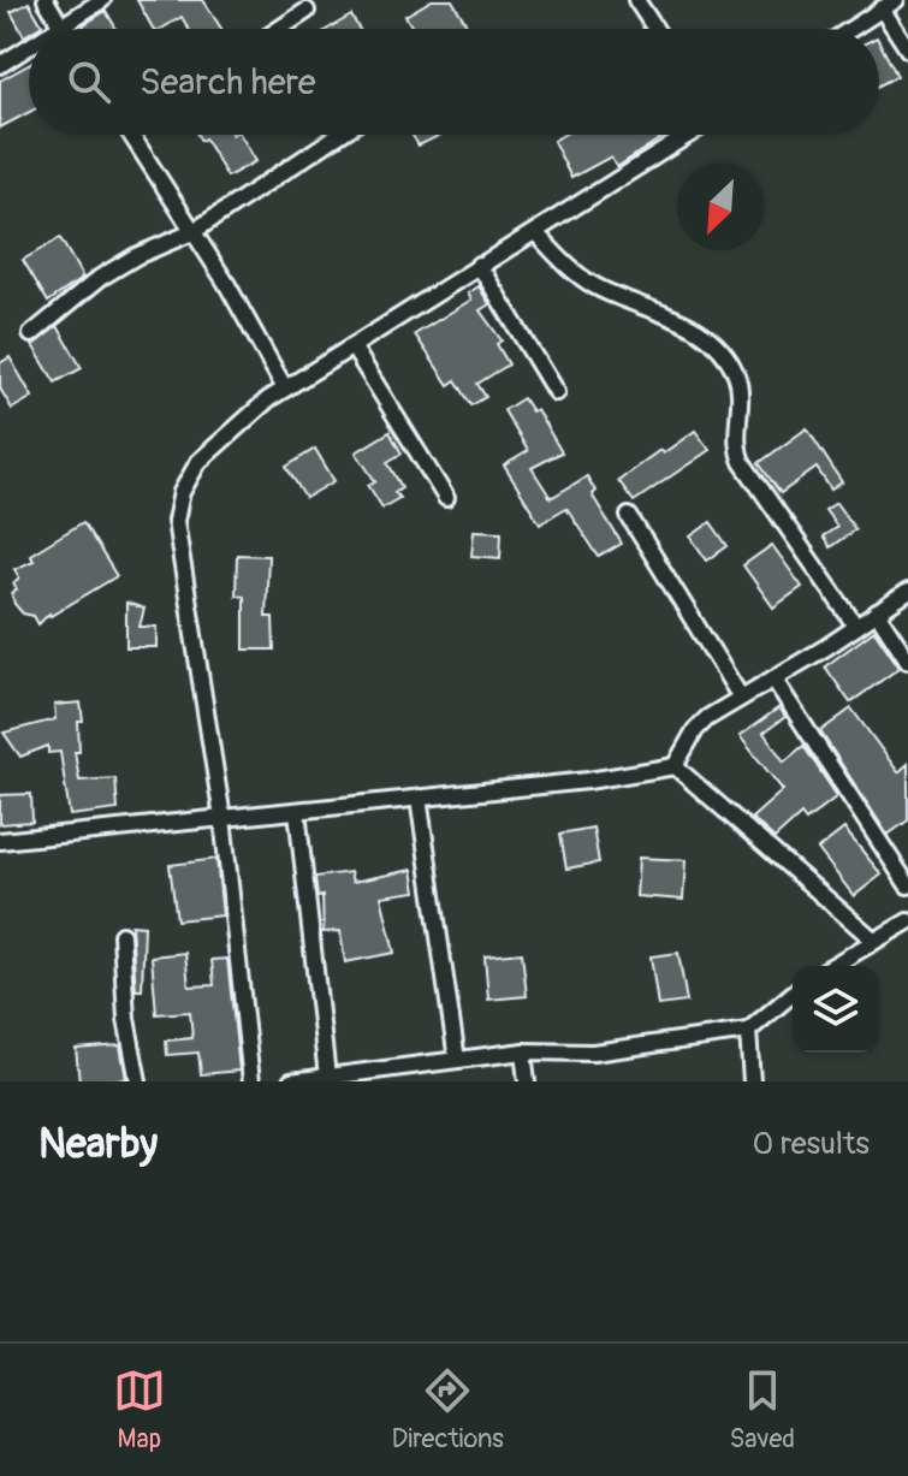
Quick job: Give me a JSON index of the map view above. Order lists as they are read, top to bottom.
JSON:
{
  "north": "bottom left",
  "page": {
    "search": "Search here",
    "heading": ["Nearby", "0 results"],
    "nav": ["Map", "Directions", "Saved"]
  }
}
